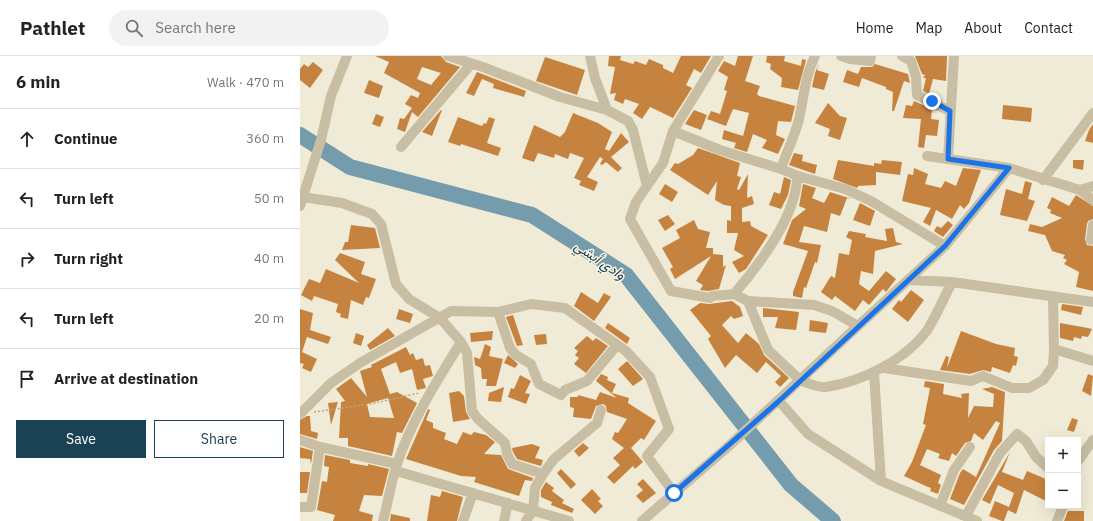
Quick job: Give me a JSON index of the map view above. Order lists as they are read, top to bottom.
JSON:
{
  "water": ["وادي أبشي"],
  "page": {
    "header": "Pathlet",
    "search": "Search here",
    "nav": [
      "Home",
      "Map",
      "About",
      "Contact"
    ],
    "heading": ["6 min", "Walk · 470 m"],
    "list": [
      ["Continue", "360 m"],
      ["Turn left", "50 m"],
      ["Turn right", "40 m"],
      ["Turn left", "20 m"],
      "Arrive at destination"
    ],
    "buttons": ["Save", "Share"],
    "map_buttons": ["+", "−"]
  }
}
